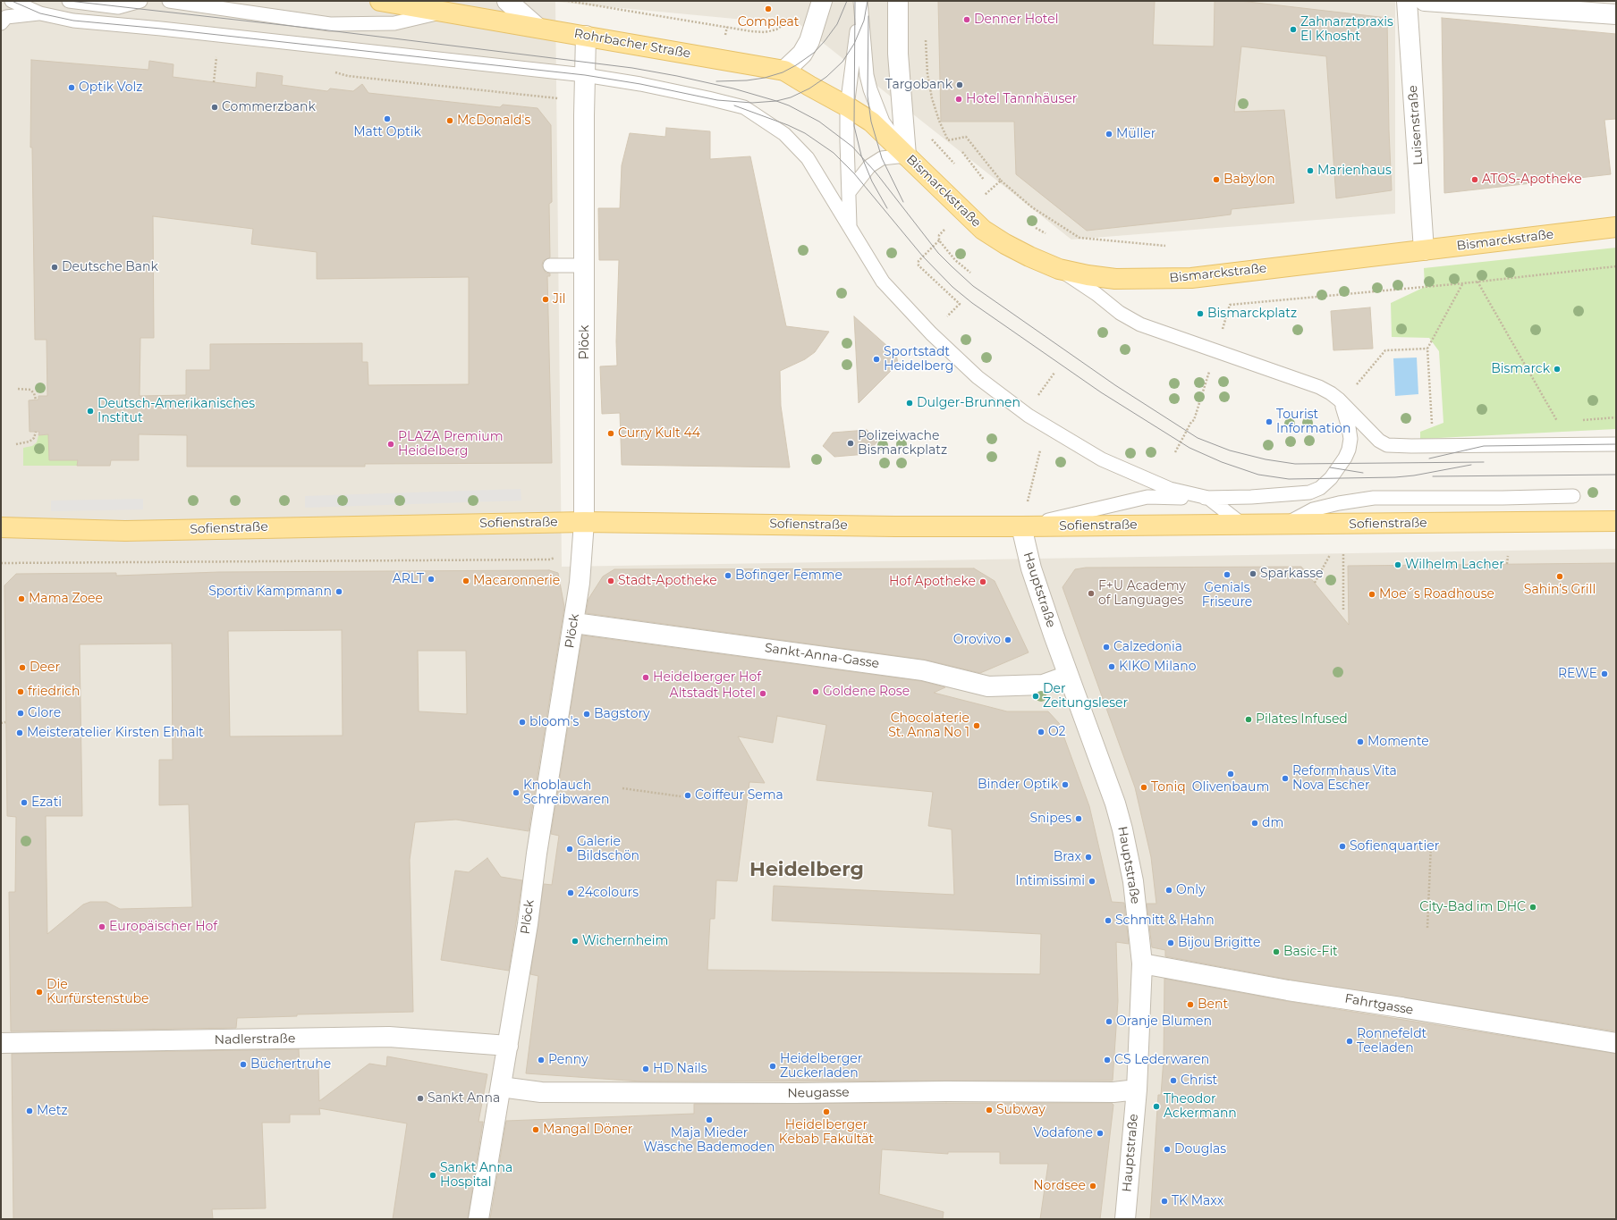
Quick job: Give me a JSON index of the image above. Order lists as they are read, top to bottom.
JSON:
{
  "streets": {
    "main road": ["Rohrbacher Straße", "Bismarckstraße", "Sofienstraße"],
    "street": [
      "Luisenstraße",
      "Plöck",
      "Hauptstraße",
      "Sankt-Anna-Gasse",
      "Fahrtgasse",
      "Nadlerstraße",
      "Neugasse"
    ]
  },
  "crossings": [
    ["Rohrbacher Straße", "Bismarckstraße"],
    ["Rohrbacher Straße", "Plöck"],
    ["Luisenstraße", "Bismarckstraße"],
    ["Plöck", "Sofienstraße"],
    ["Plöck", "Sankt-Anna-Gasse"],
    ["Plöck", "Nadlerstraße"],
    ["Plöck", "Neugasse"],
    ["Sofienstraße", "Hauptstraße"],
    ["Hauptstraße", "Sankt-Anna-Gasse"],
    ["Hauptstraße", "Fahrtgasse"],
    ["Hauptstraße", "Neugasse"]
  ],
  "districts": ["Heidelberg"],
  "places": [
    "Compleat",
    "Denner Hotel",
    "Zahnarztpraxis El Khosht",
    "Targobank",
    "Optik Volz",
    "Hotel Tannhäuser",
    "Commerzbank",
    "Matt Optik",
    "McDonald's",
    "Müller",
    "Marienhaus",
    "Babylon",
    "ATOS-Apotheke",
    "Deutsche Bank",
    "Jil",
    "Bismarckplatz",
    "Sportstadt Heidelberg",
    "Bismarck",
    "Dulger-Brunnen",
    "Deutsch-Amerikanisches Institut",
    "Tourist Information",
    "Curry Kult 44",
    "Polizeiwache Bismarckplatz",
    "PLAZA Premium Heidelberg",
    "Wilhelm Lacher",
    "Sparkasse",
    "Genials Friseure",
    "Bofinger Femme",
    "Sahin’s Grill",
    "ARLT",
    "Macaronnerie",
    "Stadt-Apotheke",
    "Hof Apotheke",
    "Sportiv Kampmann",
    "F+U Academy of Languages",
    "Moe´s Roadhouse",
    "Mama Zoee",
    "Orovivo",
    "Calzedonia",
    "KIKO Milano",
    "Deer",
    "REWE",
    "Heidelberger Hof",
    "friedrich",
    "Goldene Rose",
    "Altstadt Hotel",
    "Der Zeitungsleser",
    "Glore",
    "Bagstory",
    "Pilates Infused",
    "bloom's",
    "Chocolaterie St. Anna No 1",
    "O2",
    "Meisteratelier Kirsten Ehhalt",
    "Momente",
    "Olivenbaum",
    "Reformhaus Vita Nova Escher",
    "Binder Optik",
    "Toniq",
    "Knoblauch Schreibwaren",
    "Coiffeur Sema",
    "Ezati",
    "Snipes",
    "dm",
    "Sofienquartier",
    "Galerie Bildschön",
    "Brax",
    "Intimissimi",
    "Only",
    "24colours",
    "City-Bad im DHC",
    "Schmitt & Hahn",
    "Europäischer Hof",
    "Wichernheim",
    "Bijou Brigitte",
    "Basic-Fit",
    "Die Kurfürstenstube",
    "Bent",
    "Oranje Blumen",
    "Ronnefeldt Teeladen",
    "Penny",
    "CS Lederwaren",
    "Büchertruhe",
    "Heidelberger Zuckerladen",
    "HD Nails",
    "Christ",
    "Sankt Anna",
    "Theodor Ackermann",
    "Subway",
    "Metz",
    "Heidelberger Kebab Fakultät",
    "Maja Mieder Wäsche Bademoden",
    "Mangal Döner",
    "Vodafone",
    "Douglas",
    "Sankt Anna Hospital",
    "Nordsee",
    "TK Maxx"
  ]
}
